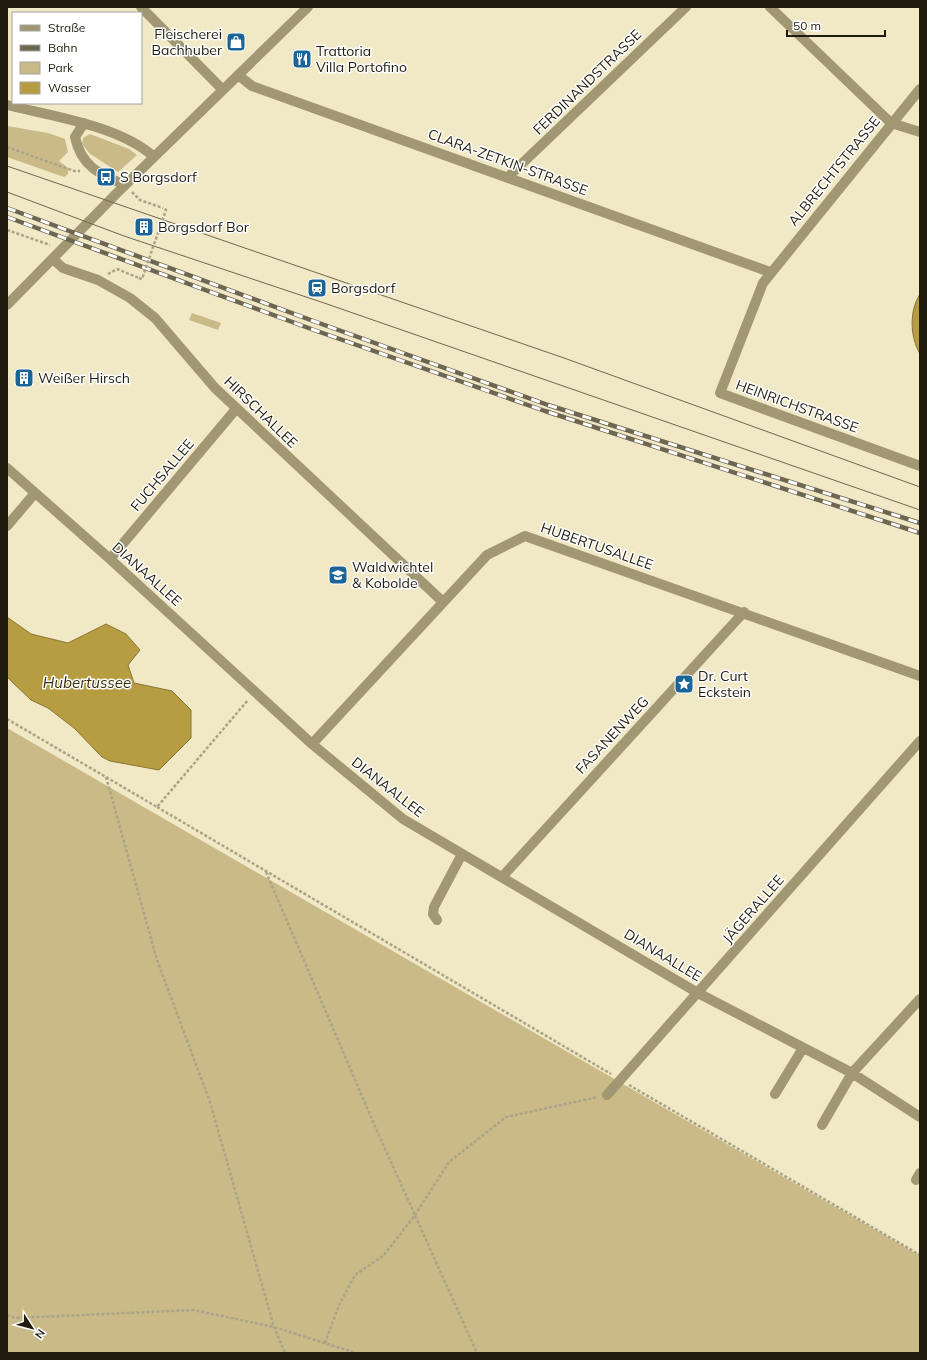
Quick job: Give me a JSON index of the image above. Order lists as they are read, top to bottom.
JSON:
{
  "streets": {
    "street": [
      "FERDINANDSTRASSE",
      "CLARA-ZETKIN-STRASSE",
      "ALBRECHTSTRASSE",
      "HEINRICHSTRASSE",
      "HIRSCHALLEE",
      "FUCHSALLEE",
      "HUBERTUSALLEE",
      "DIANAALLEE",
      "FASANENWEG",
      "JÄGERALLEE"
    ]
  },
  "crossings": [
    ["FERDINANDSTRASSE", "CLARA-ZETKIN-STRASSE"],
    ["CLARA-ZETKIN-STRASSE", "ALBRECHTSTRASSE"],
    ["CLARA-ZETKIN-STRASSE", "HEINRICHSTRASSE"],
    ["ALBRECHTSTRASSE", "HEINRICHSTRASSE"],
    ["HIRSCHALLEE", "FUCHSALLEE"],
    ["HIRSCHALLEE", "HUBERTUSALLEE"],
    ["FUCHSALLEE", "DIANAALLEE"],
    ["HUBERTUSALLEE", "DIANAALLEE"],
    ["HUBERTUSALLEE", "FASANENWEG"],
    ["DIANAALLEE", "FASANENWEG"],
    ["DIANAALLEE", "JÄGERALLEE"]
  ],
  "water": ["Hubertussee"],
  "places": {
    "shop": ["Fleischerei Bachhuber"],
    "restaurant": ["Trattoria Villa Portofino"],
    "bus stop": ["S Borgsdorf"],
    "building": ["Borgsdorf Bor", "Weißer Hirsch"],
    "station": ["Borgsdorf"],
    "school or university": ["Waldwichtel & Kobolde"],
    "place": ["Dr. Curt Eckstein"]
  },
  "legend": [
    "Straße",
    "Bahn",
    "Park",
    "Wasser"
  ],
  "scale_bar": "50 m",
  "north": "bottom right"
}
